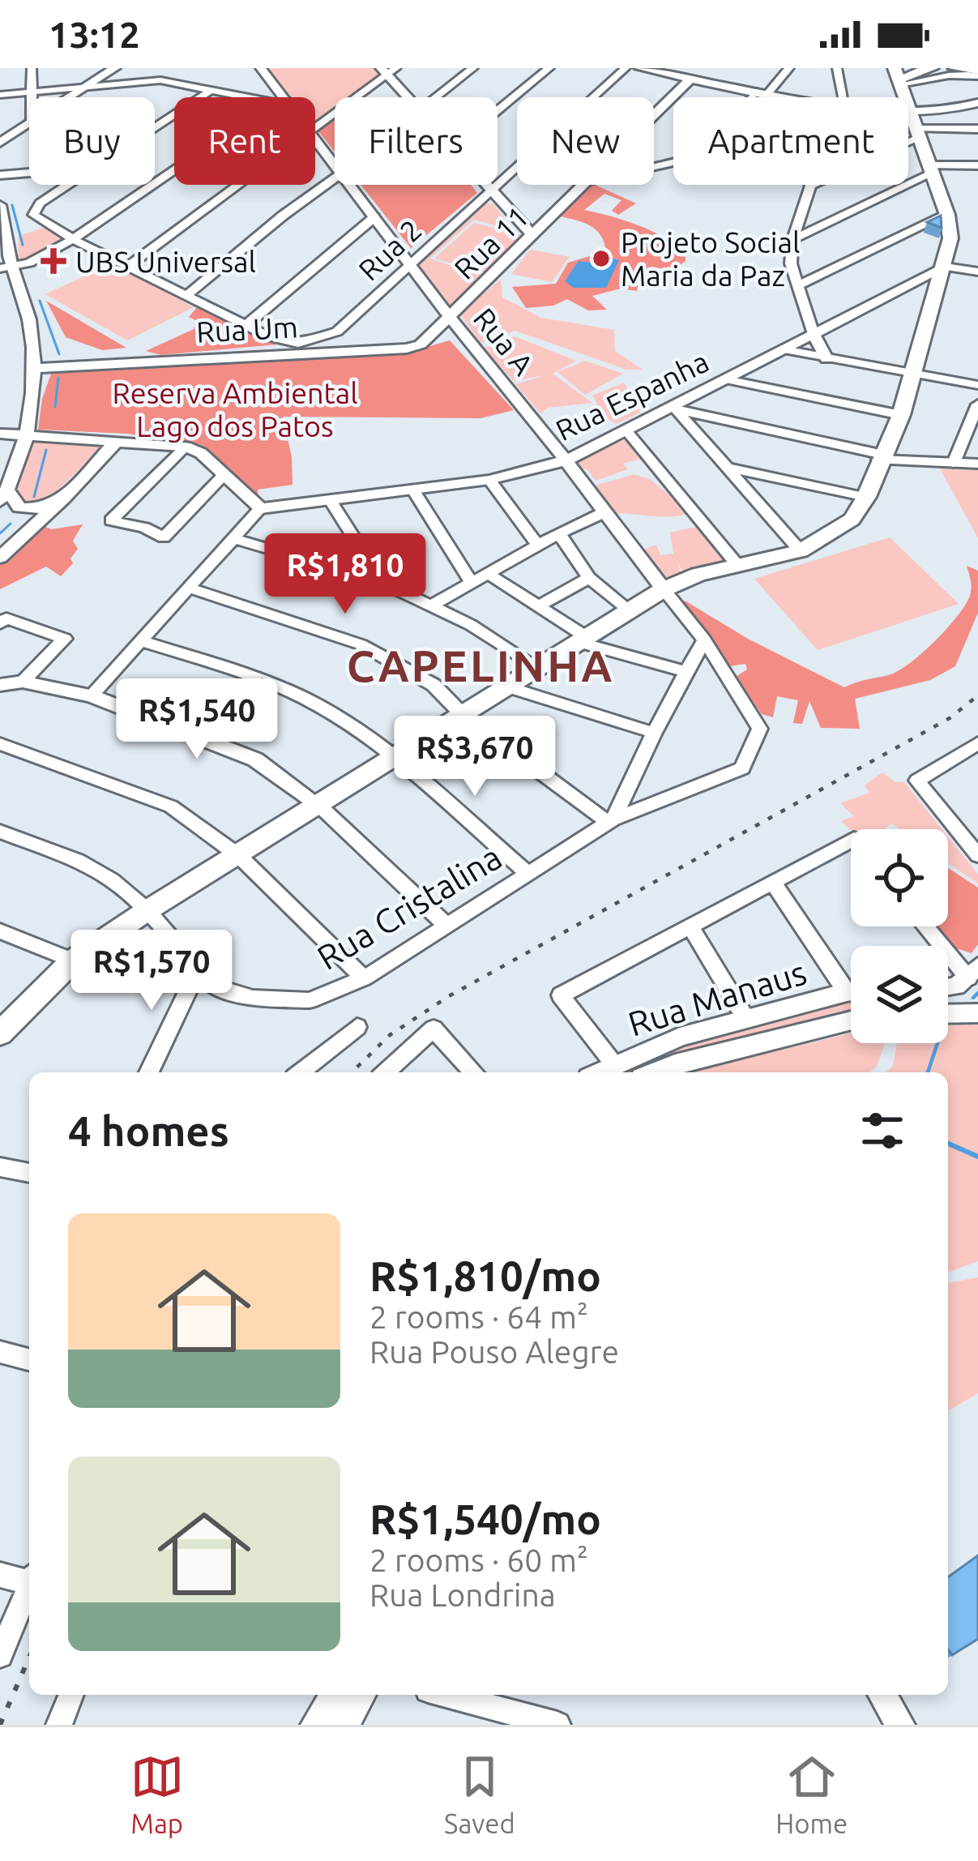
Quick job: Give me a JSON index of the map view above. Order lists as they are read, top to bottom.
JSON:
{
  "streets": {
    "street": [
      "Rua 11",
      "Rua 2",
      "Rua Um",
      "Rua A",
      "Rua Espanha",
      "Rua Cristalina",
      "Rua Manaus"
    ]
  },
  "crossings": [
    ["Rua 11", "Rua A"],
    ["Rua 2", "Rua Um"],
    ["Rua 2", "Rua A"],
    ["Rua Um", "Rua A"],
    ["Rua A", "Rua Espanha"],
    ["Rua A", "Rua Cristalina"],
    ["Rua Espanha", "Rua Cristalina"]
  ],
  "districts": ["CAPELINHA"],
  "parks": ["Reserva Ambiental Lago dos Patos"],
  "places": {
    "other": ["Projeto Social Maria da Paz"],
    "health": ["UBS Universal"]
  },
  "page": {
    "status": "13:12",
    "chip": [
      "Buy",
      "Rent",
      "Filters",
      "New",
      "Apartment"
    ],
    "price": [
      "R$1,810",
      "R$1,540",
      "R$3,670",
      "R$1,570"
    ],
    "heading": "4 homes",
    "list": [
      {
        "name": "R$1,810/mo",
        "note": "2 rooms · 64 m² · Rua Pouso Alegre"
      },
      {
        "name": "R$1,540/mo",
        "note": "2 rooms · 60 m² · Rua Londrina"
      }
    ],
    "tabs": ["Map", "Saved", "Home"]
  }
}
